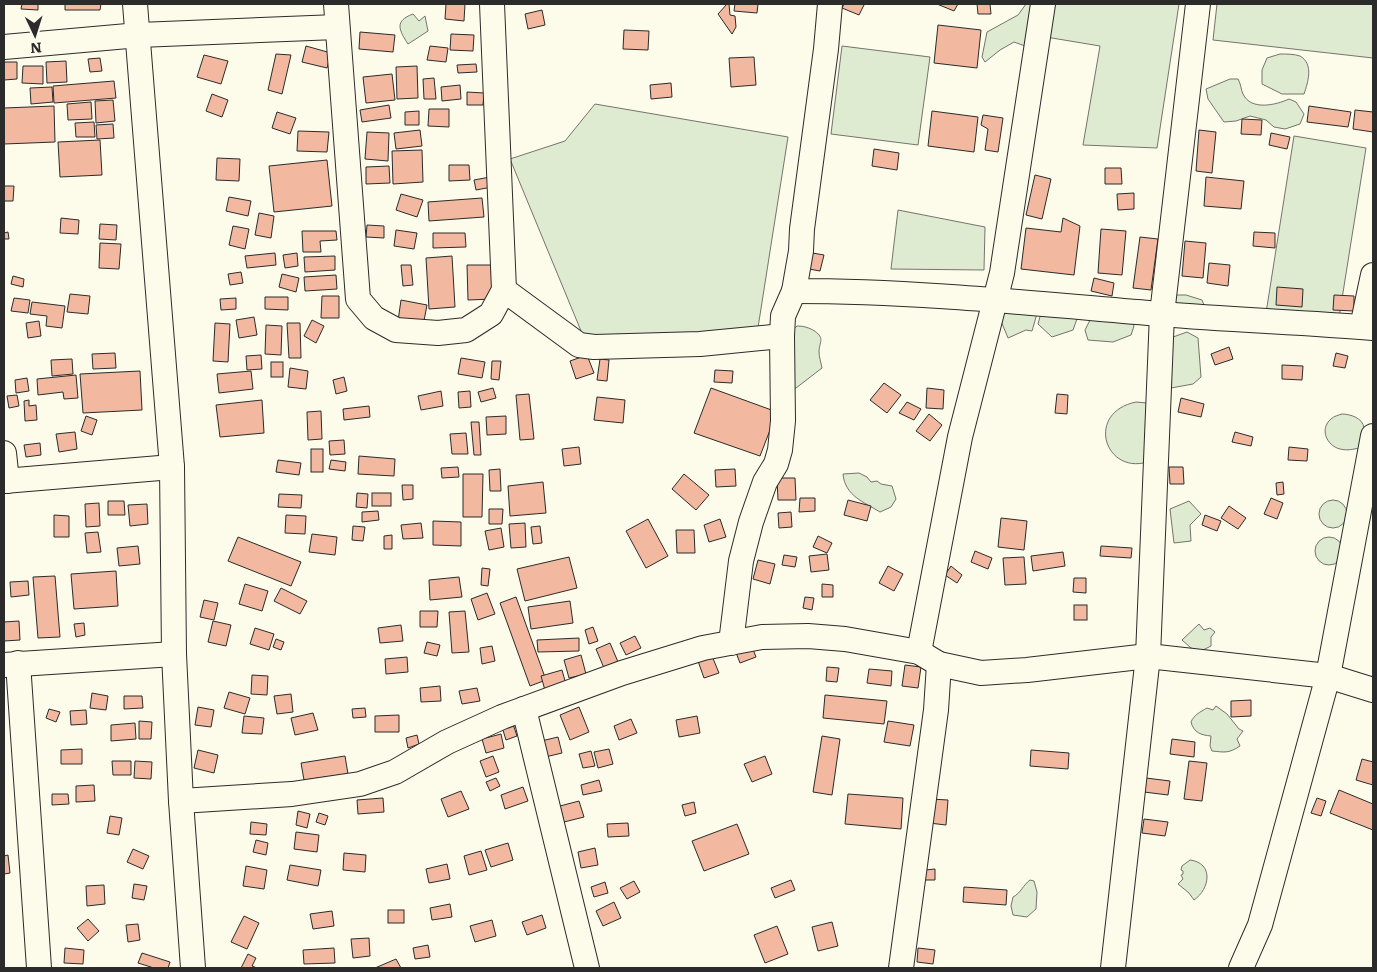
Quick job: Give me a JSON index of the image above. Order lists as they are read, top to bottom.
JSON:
{
  "north": "bottom"
}
